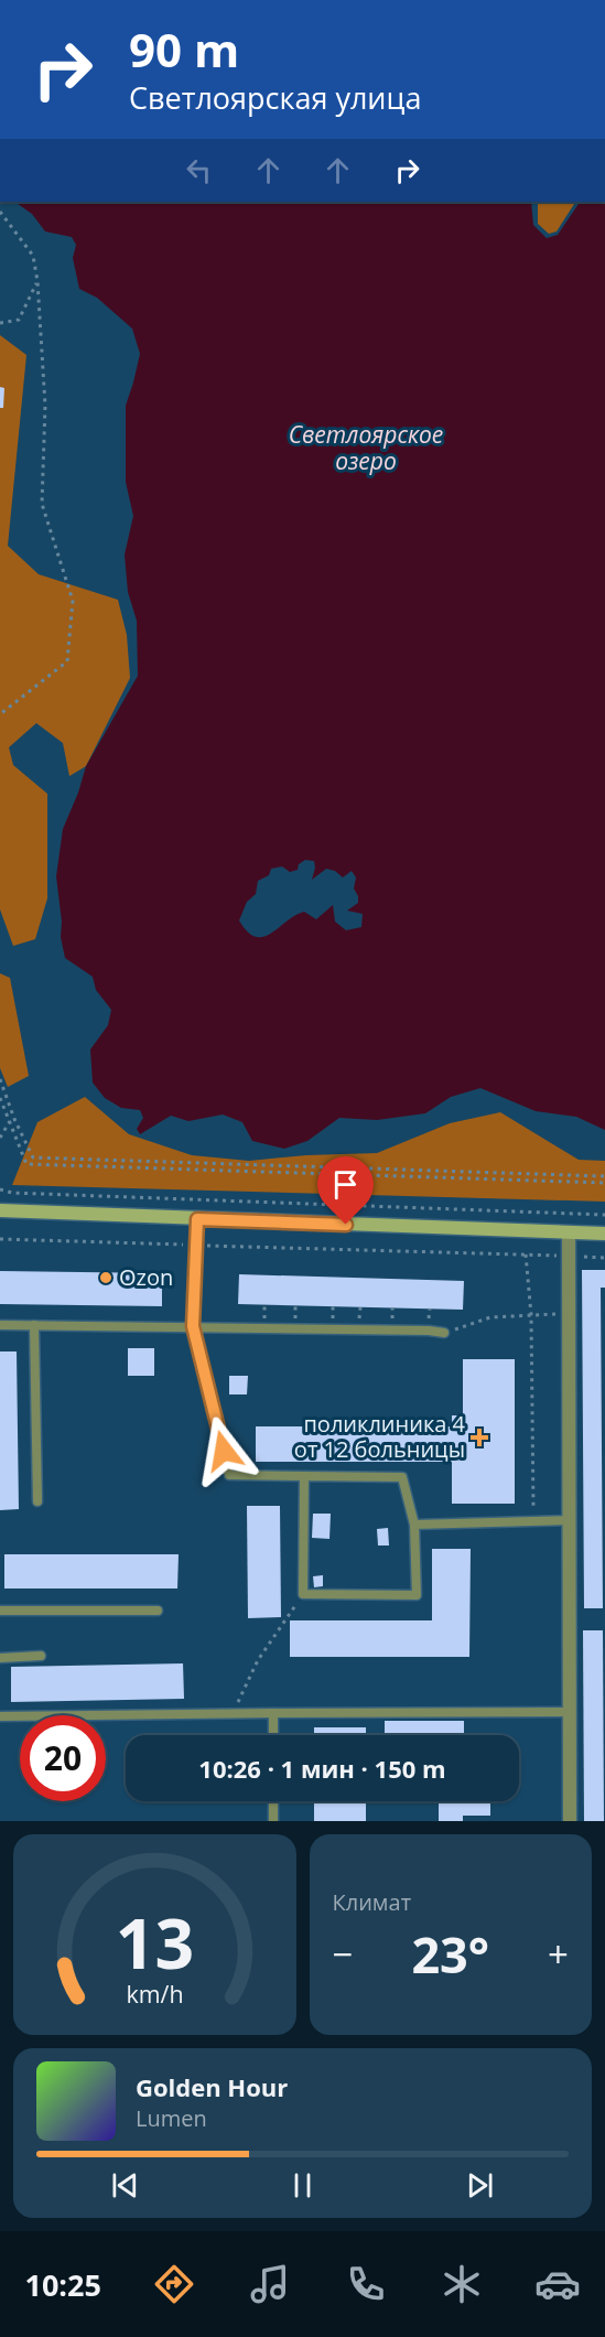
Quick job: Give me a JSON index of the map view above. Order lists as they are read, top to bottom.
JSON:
{
  "water": ["Светлоярское озеро"],
  "places": {
    "other": ["Ozon"],
    "health": ["поликлиника 4 от 12 больницы"]
  },
  "page": {
    "turn": ["90 m", "Светлоярская улица"],
    "limit": "20",
    "trip": "10:26 · 1 мин · 150 m",
    "tile": "Климат",
    "heat": ["−", "23°", "+"],
    "song": ["Golden Hour", "Lumen"],
    "tabs": "10:25",
    "gauge": ["13", "km/h"]
  }
}
